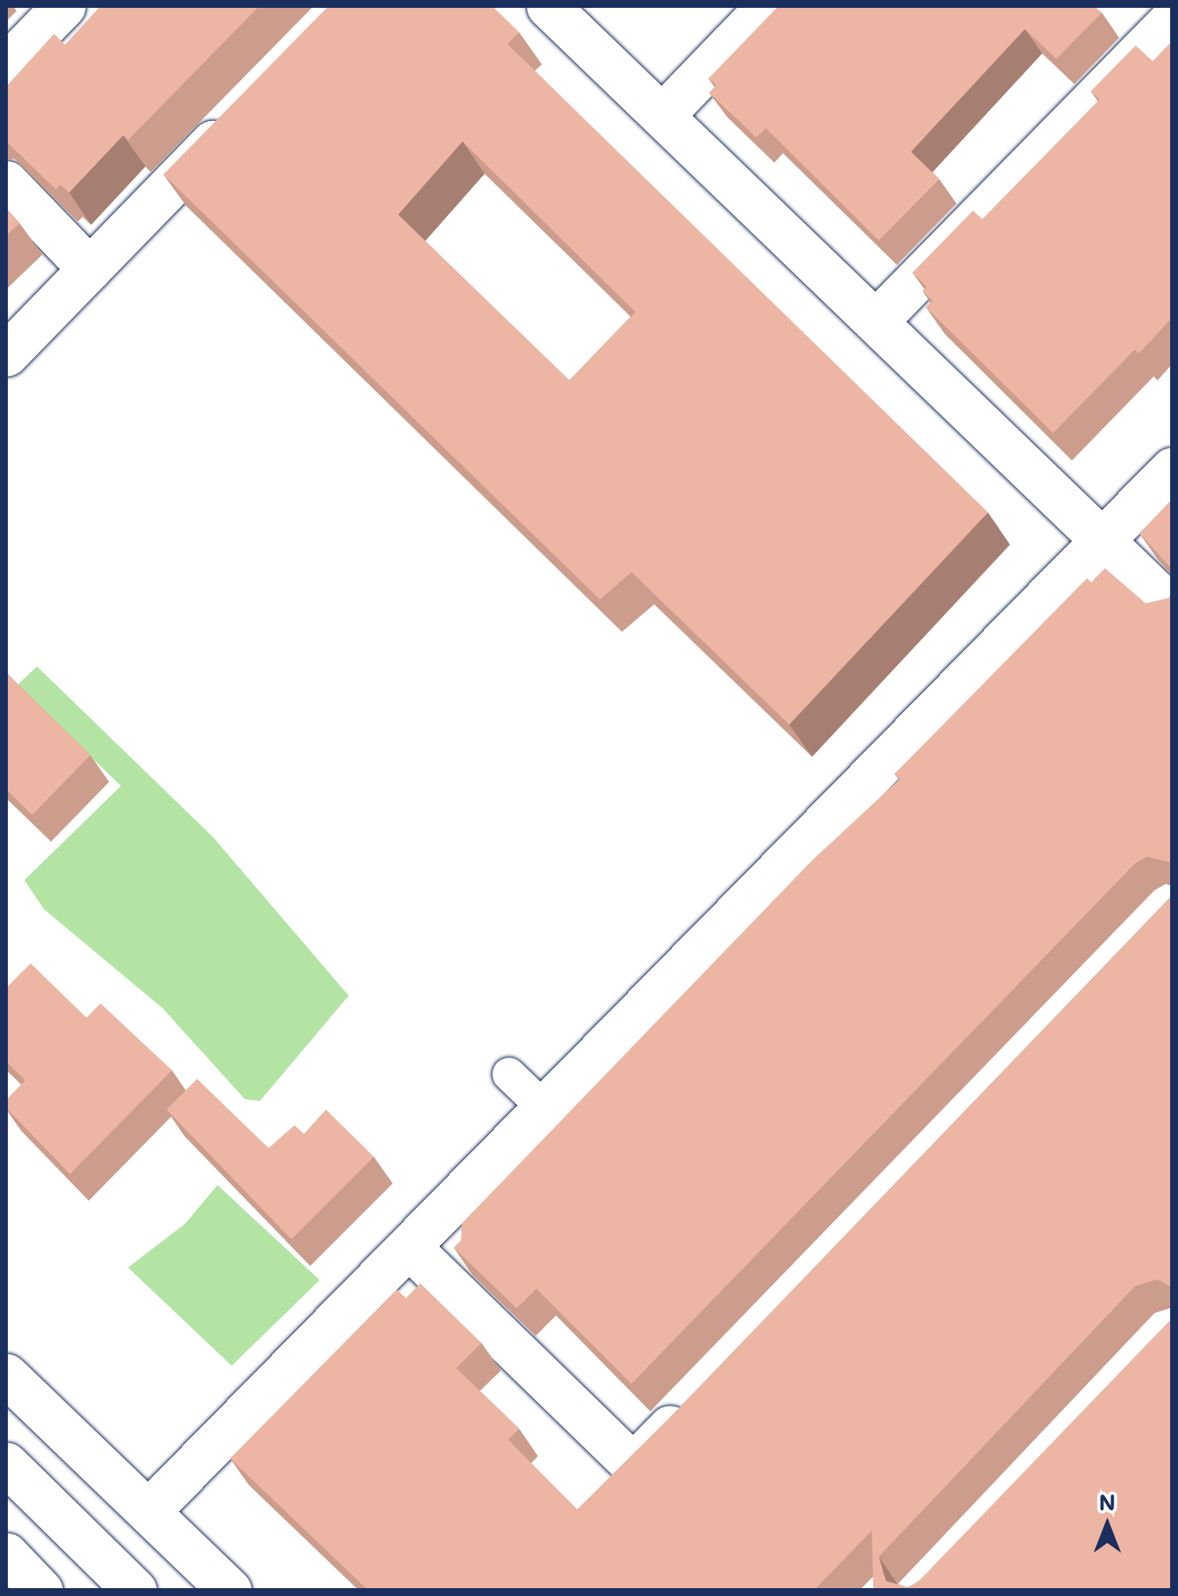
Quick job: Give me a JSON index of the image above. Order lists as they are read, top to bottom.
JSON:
{
  "north": "top"
}
